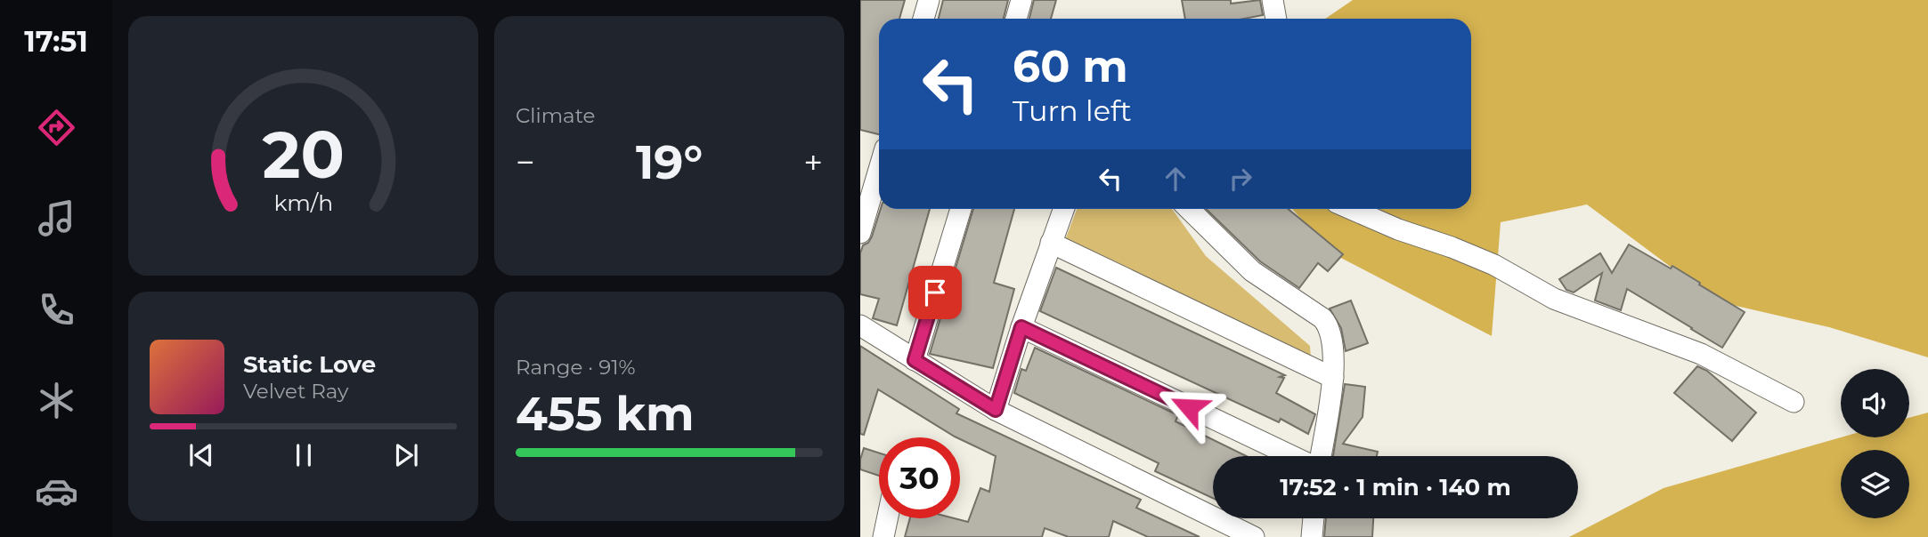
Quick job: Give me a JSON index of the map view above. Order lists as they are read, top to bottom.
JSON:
{
  "page": {
    "tabs": "17:51",
    "tile": [
      "Climate",
      ["Range · 91%", "455 km"]
    ],
    "turn": ["60 m", "Turn left"],
    "heat": ["−", "19°", "+"],
    "song": ["Static Love", "Velvet Ray"],
    "limit": "30",
    "trip": "17:52 · 1 min · 140 m",
    "gauge": ["20", "km/h"]
  }
}
